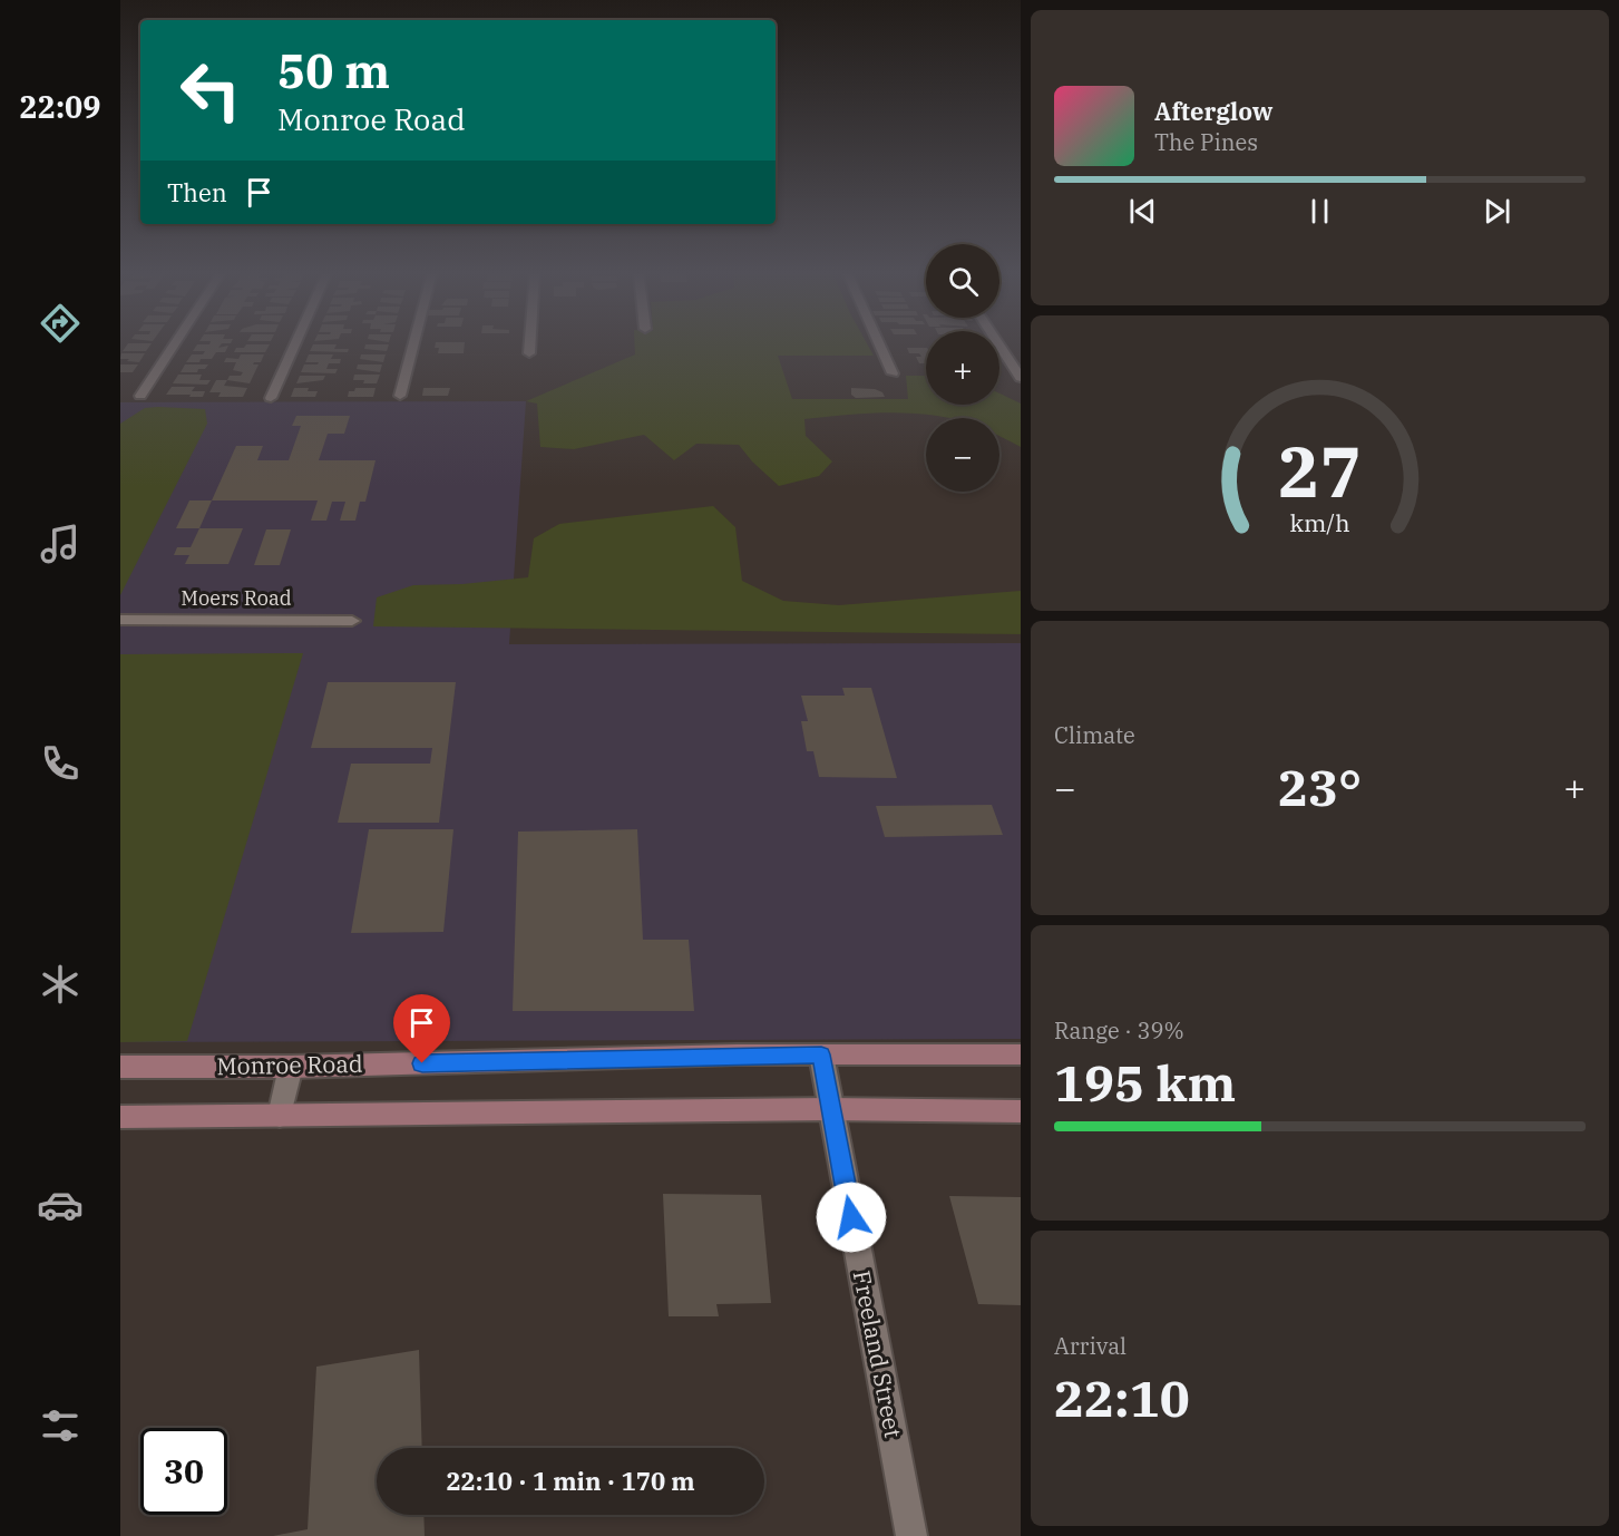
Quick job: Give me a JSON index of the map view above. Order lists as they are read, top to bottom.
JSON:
{
  "streets": {
    "main road": ["Monroe Road"],
    "street": ["Moers Road", "Freeland Street"]
  },
  "crossings": [
    ["Monroe Road", "Freeland Street"]
  ],
  "page": {
    "tabs": "22:09",
    "turn": ["50 m", "Monroe Road"],
    "song": ["Afterglow", "The Pines"],
    "then": "Then",
    "map_buttons": ["+", "−"],
    "tile": [
      "Climate",
      ["Range · 39%", "195 km"],
      ["Arrival", "22:10"]
    ],
    "heat": ["−", "23°", "+"],
    "limit": "30",
    "trip": "22:10 · 1 min · 170 m",
    "gauge": ["27", "km/h"]
  }
}
